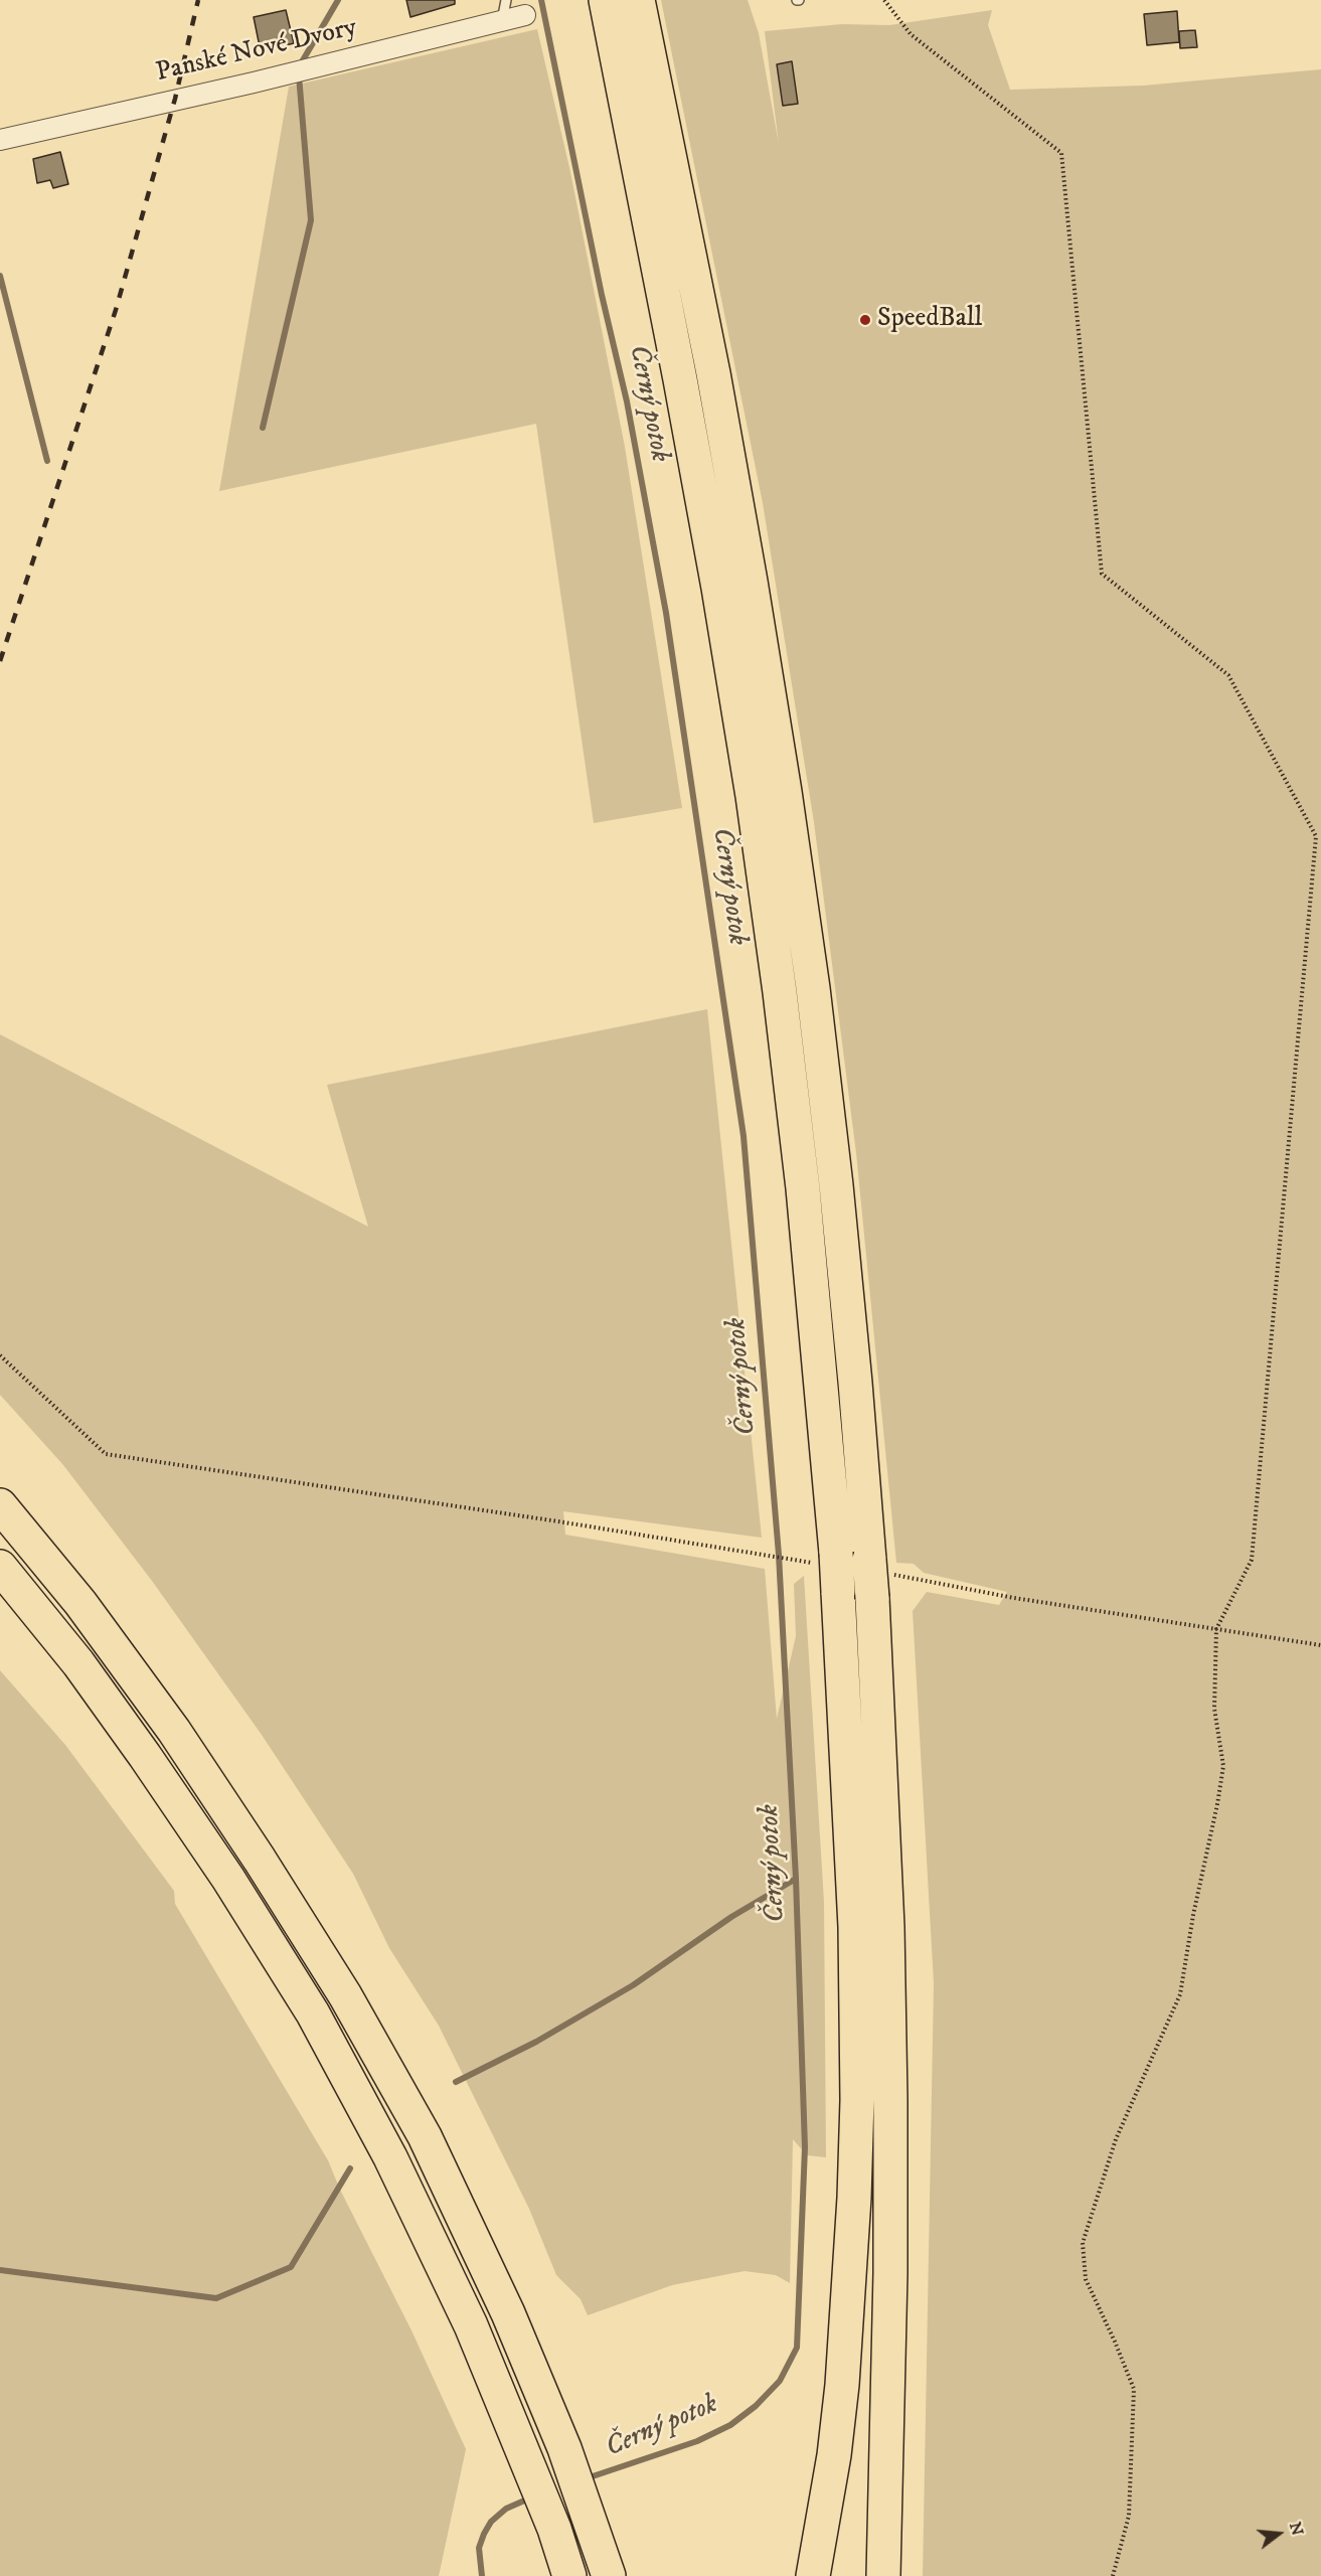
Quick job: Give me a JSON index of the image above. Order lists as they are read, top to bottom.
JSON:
{
  "streets": {
    "street": ["Panské Nové Dvory"]
  },
  "water": ["Černý potok"],
  "places": ["SpeedBall"],
  "north": "right"
}
